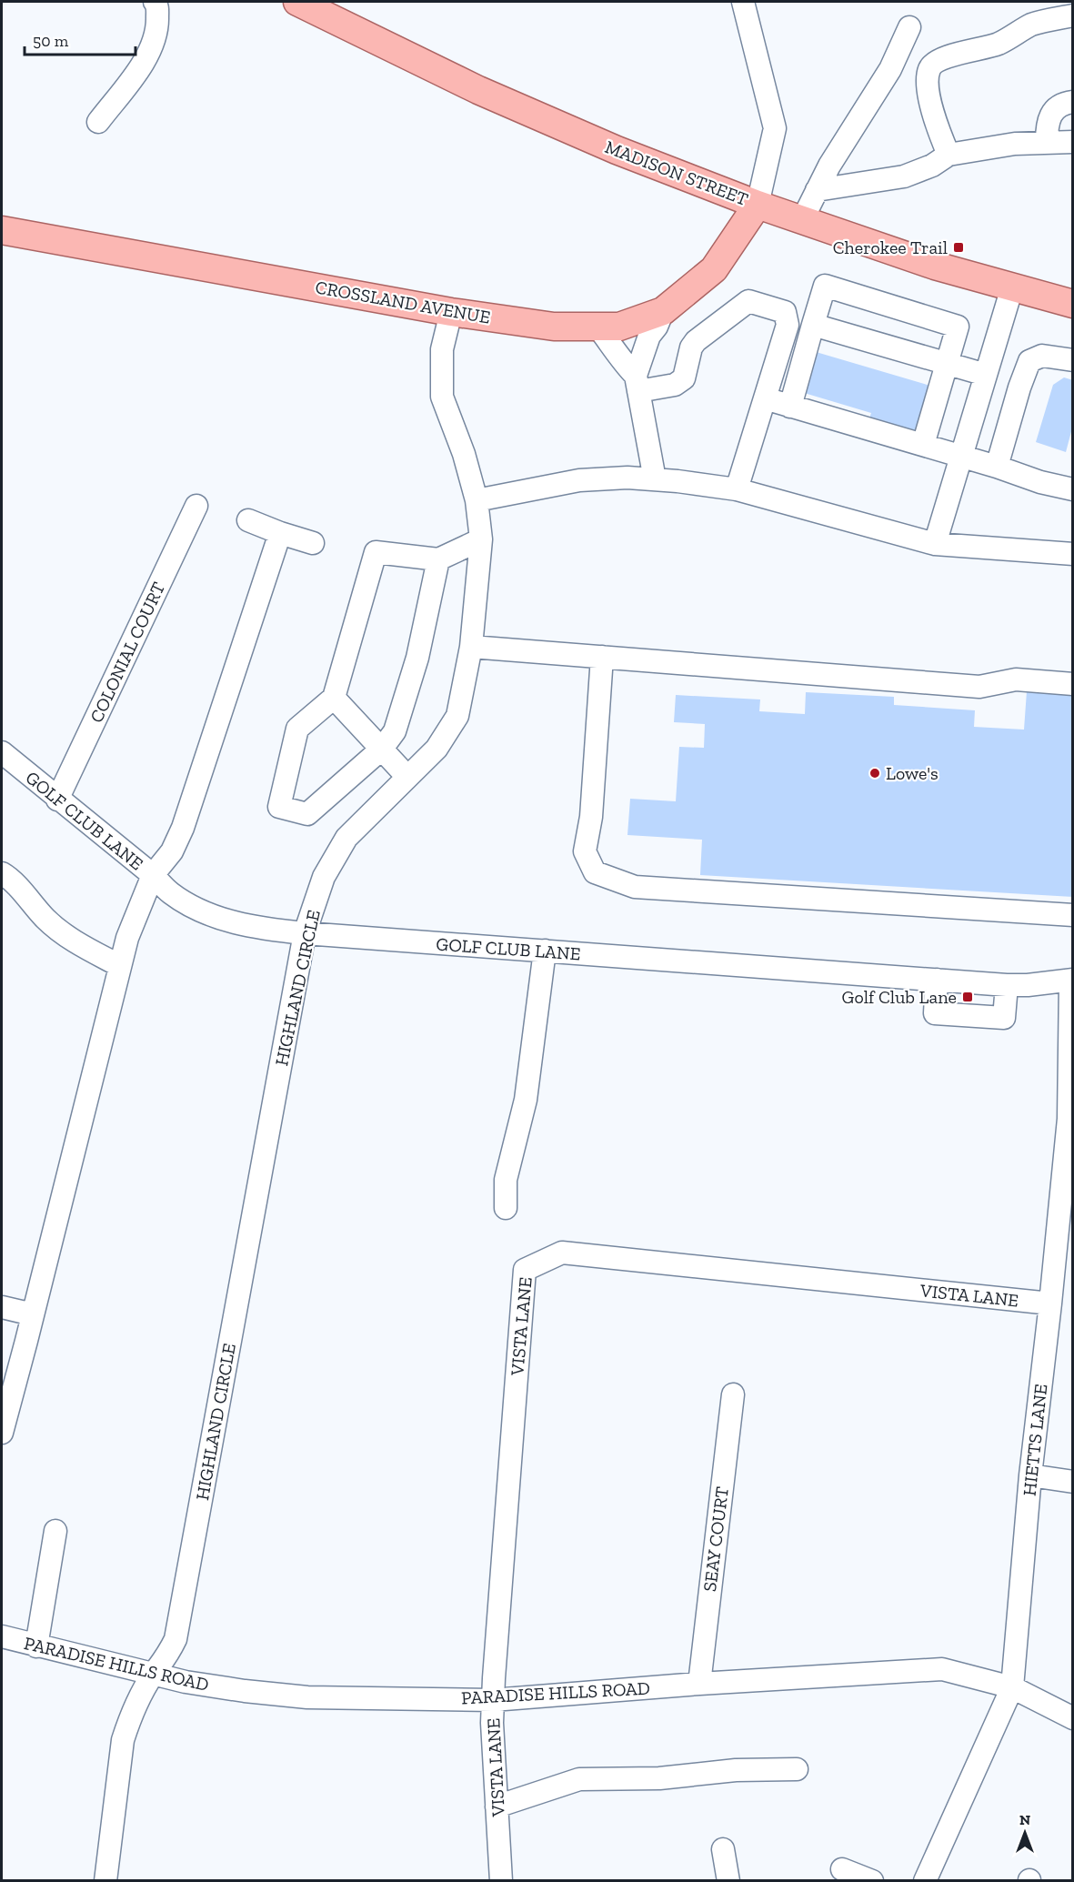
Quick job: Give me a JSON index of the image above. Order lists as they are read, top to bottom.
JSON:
{
  "streets": {
    "main road": ["MADISON STREET", "CROSSLAND AVENUE"],
    "street": [
      "COLONIAL COURT",
      "GOLF CLUB LANE",
      "HIGHLAND CIRCLE",
      "VISTA LANE",
      "HIETTS LANE",
      "SEAY COURT",
      "PARADISE HILLS ROAD"
    ]
  },
  "crossings": [
    ["MADISON STREET", "CROSSLAND AVENUE"],
    ["CROSSLAND AVENUE", "HIGHLAND CIRCLE"],
    ["COLONIAL COURT", "GOLF CLUB LANE"],
    ["GOLF CLUB LANE", "HIGHLAND CIRCLE"],
    ["GOLF CLUB LANE", "HIETTS LANE"],
    ["HIGHLAND CIRCLE", "PARADISE HILLS ROAD"],
    ["VISTA LANE", "HIETTS LANE"],
    ["VISTA LANE", "PARADISE HILLS ROAD"],
    ["HIETTS LANE", "PARADISE HILLS ROAD"],
    ["SEAY COURT", "PARADISE HILLS ROAD"]
  ],
  "places": {
    "transit": ["Cherokee Trail", "Golf Club Lane"],
    "other": ["Lowe's"]
  },
  "scale_bar": "50 m",
  "north": "top"
}
